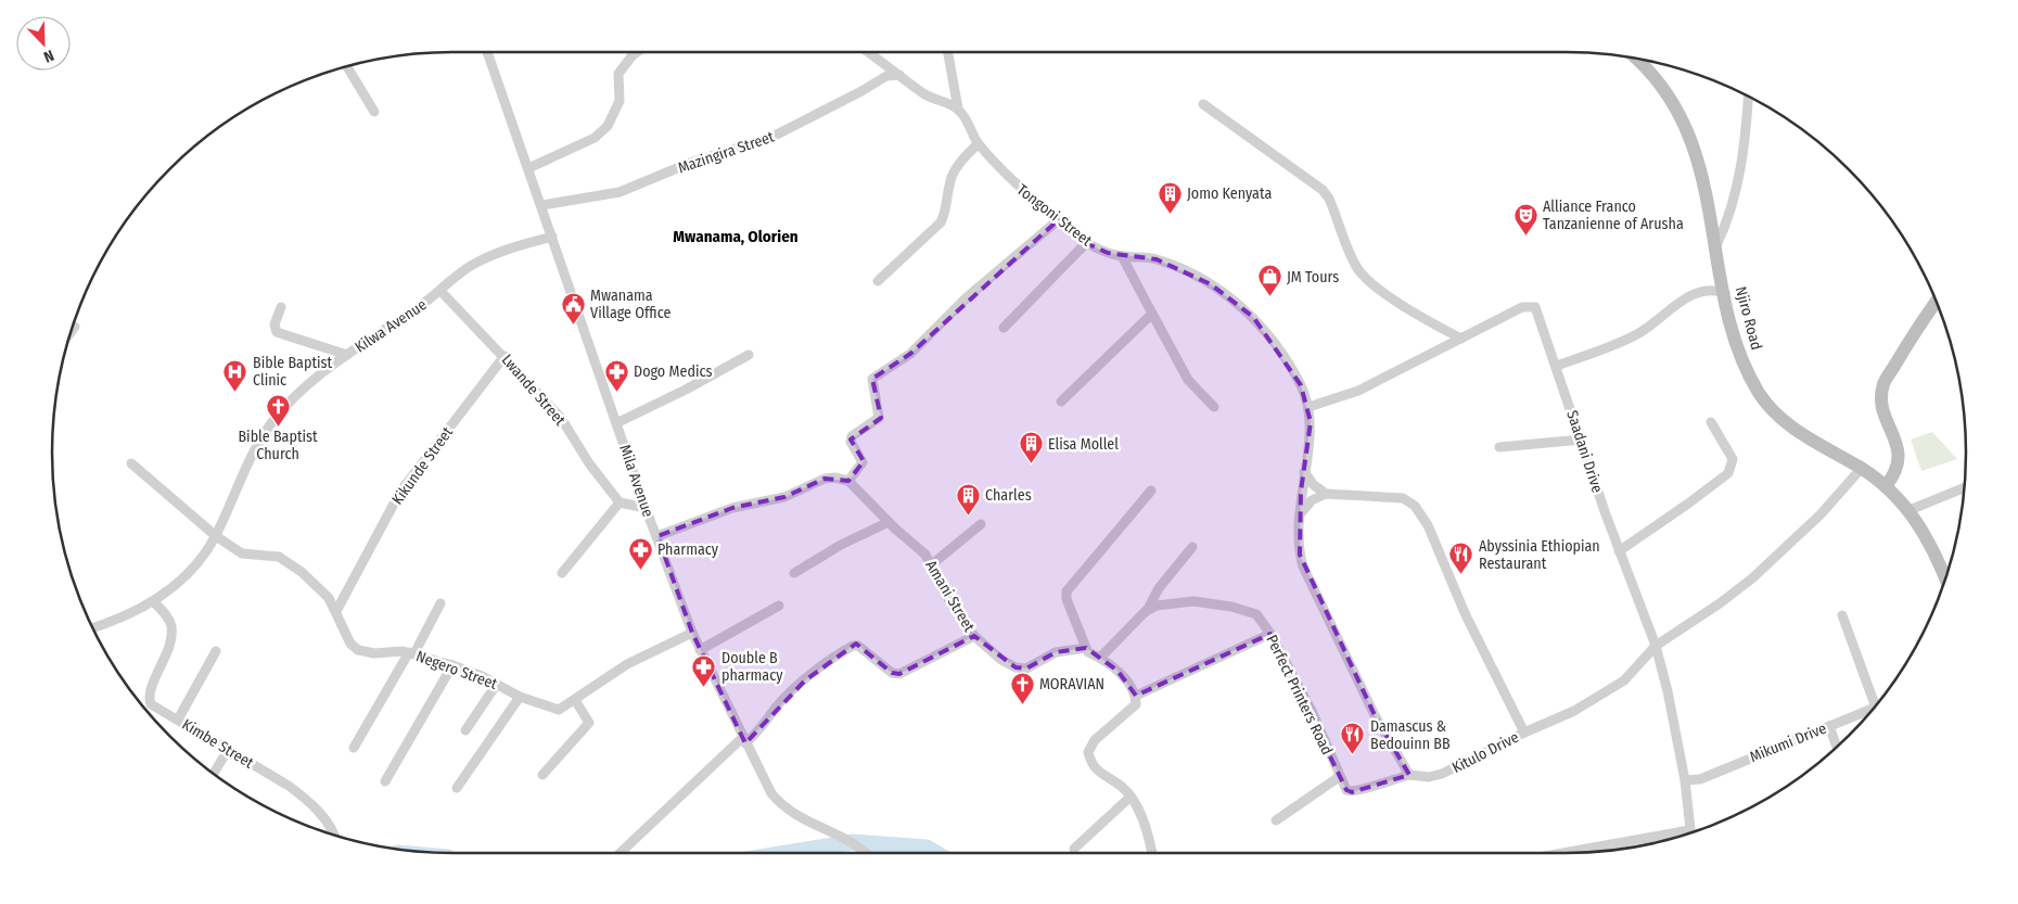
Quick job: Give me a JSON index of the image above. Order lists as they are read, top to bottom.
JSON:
{
  "streets": {
    "street": [
      "Mazingira Street",
      "Tongoni Street",
      "Njiro Road",
      "Kilwa Avenue",
      "Lwande Street",
      "Saadani Drive",
      "Kikunde Street",
      "Mila Avenue",
      "Amani Street",
      "Negero Street",
      "Perfect Printers Road",
      "Mikumi Drive",
      "Kimbe Street",
      "Kitulo Drive"
    ]
  },
  "crossings": [
    ["Mazingira Street", "Mila Avenue"],
    ["Tongoni Street", "Saadani Drive"],
    ["Njiro Road", "Kitulo Drive"],
    ["Kilwa Avenue", "Lwande Street"],
    ["Kilwa Avenue", "Mila Avenue"],
    ["Kilwa Avenue", "Negero Street"],
    ["Kilwa Avenue", "Kimbe Street"],
    ["Lwande Street", "Kikunde Street"],
    ["Saadani Drive", "Mikumi Drive"],
    ["Saadani Drive", "Kitulo Drive"],
    ["Kikunde Street", "Negero Street"],
    ["Mila Avenue", "Negero Street"]
  ],
  "districts": ["Mwanama, Olorien"],
  "places": {
    "building": ["Jomo Kenyata", "Elisa Mollel", "Charles"],
    "theatre": ["Alliance Franco Tanzanienne of Arusha"],
    "shop": ["JM Tours"],
    "public building": ["Mwanama Village Office"],
    "hospital": ["Bible Baptist Clinic"],
    "pharmacy": ["Dogo Medics", "Pharmacy", "Double B pharmacy"],
    "church": ["Bible Baptist Church", "MORAVIAN"],
    "restaurant": ["Abyssinia Ethiopian Restaurant", "Damascus & Bedouinn BB"]
  },
  "north": "bottom right"
}
